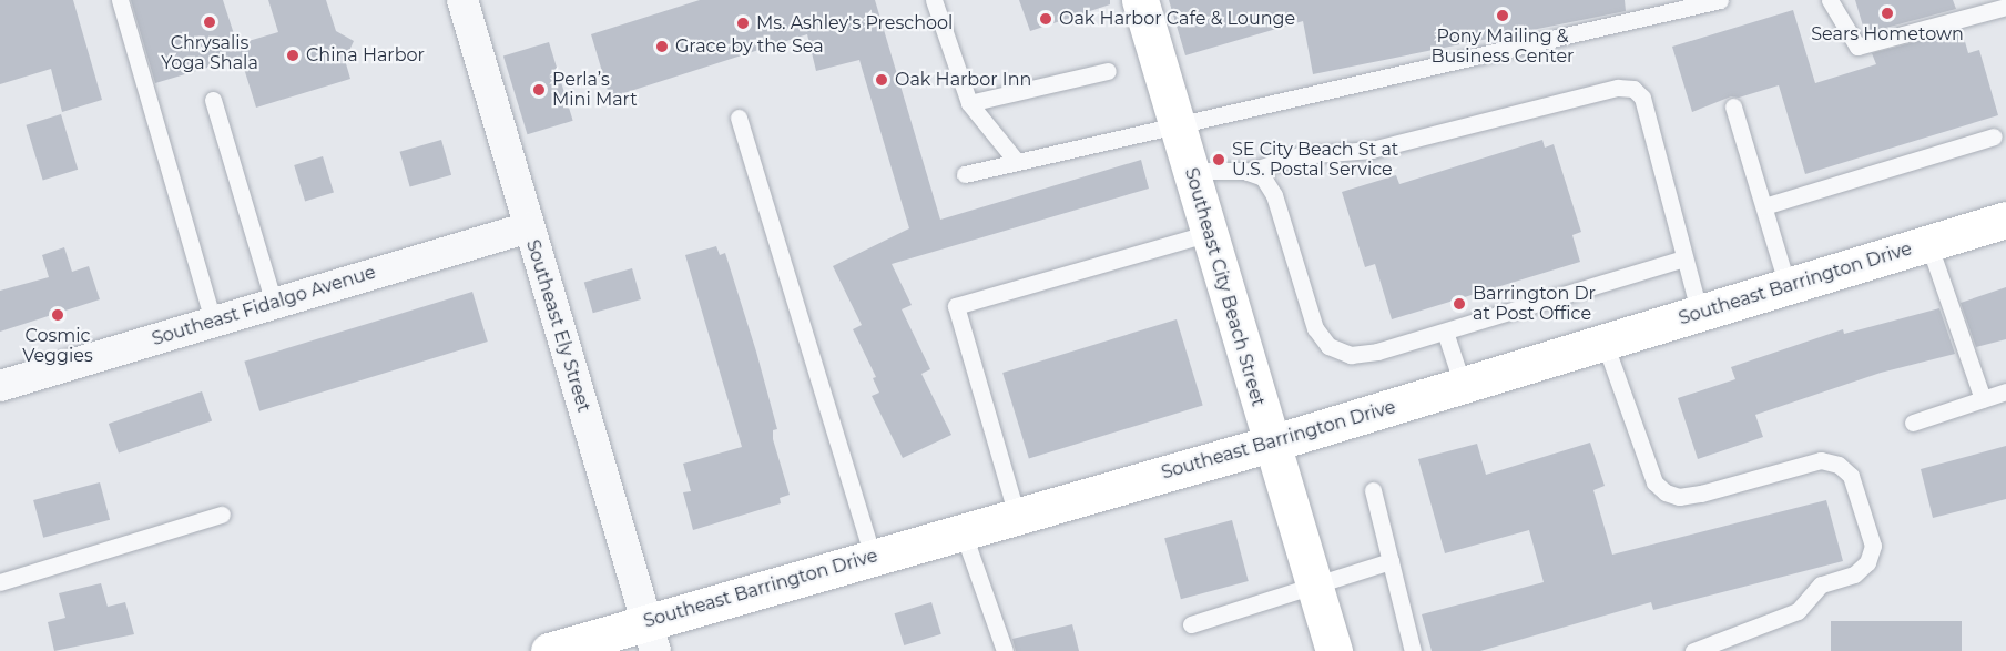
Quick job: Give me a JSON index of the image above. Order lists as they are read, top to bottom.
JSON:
{
  "streets": {
    "street": [
      "Southeast Barrington Drive",
      "Southeast City Beach Street",
      "Southeast Fidalgo Avenue",
      "Southeast Ely Street"
    ]
  },
  "crossings": [
    ["Southeast Barrington Drive", "Southeast City Beach Street"],
    ["Southeast Barrington Drive", "Southeast Ely Street"],
    ["Southeast Fidalgo Avenue", "Southeast Ely Street"]
  ],
  "places": [
    "Sears Hometown",
    "Pony Mailing & Business Center",
    "Oak Harbor Cafe & Lounge",
    "Chrysalis Yoga Shala",
    "Ms. Ashley's Preschool",
    "Grace by the Sea",
    "China Harbor",
    "Oak Harbor Inn",
    "Perla’s Mini Mart",
    "SE City Beach St at U.S. Postal Service",
    "Barrington Dr at Post Office",
    "Cosmic Veggies"
  ]
}
